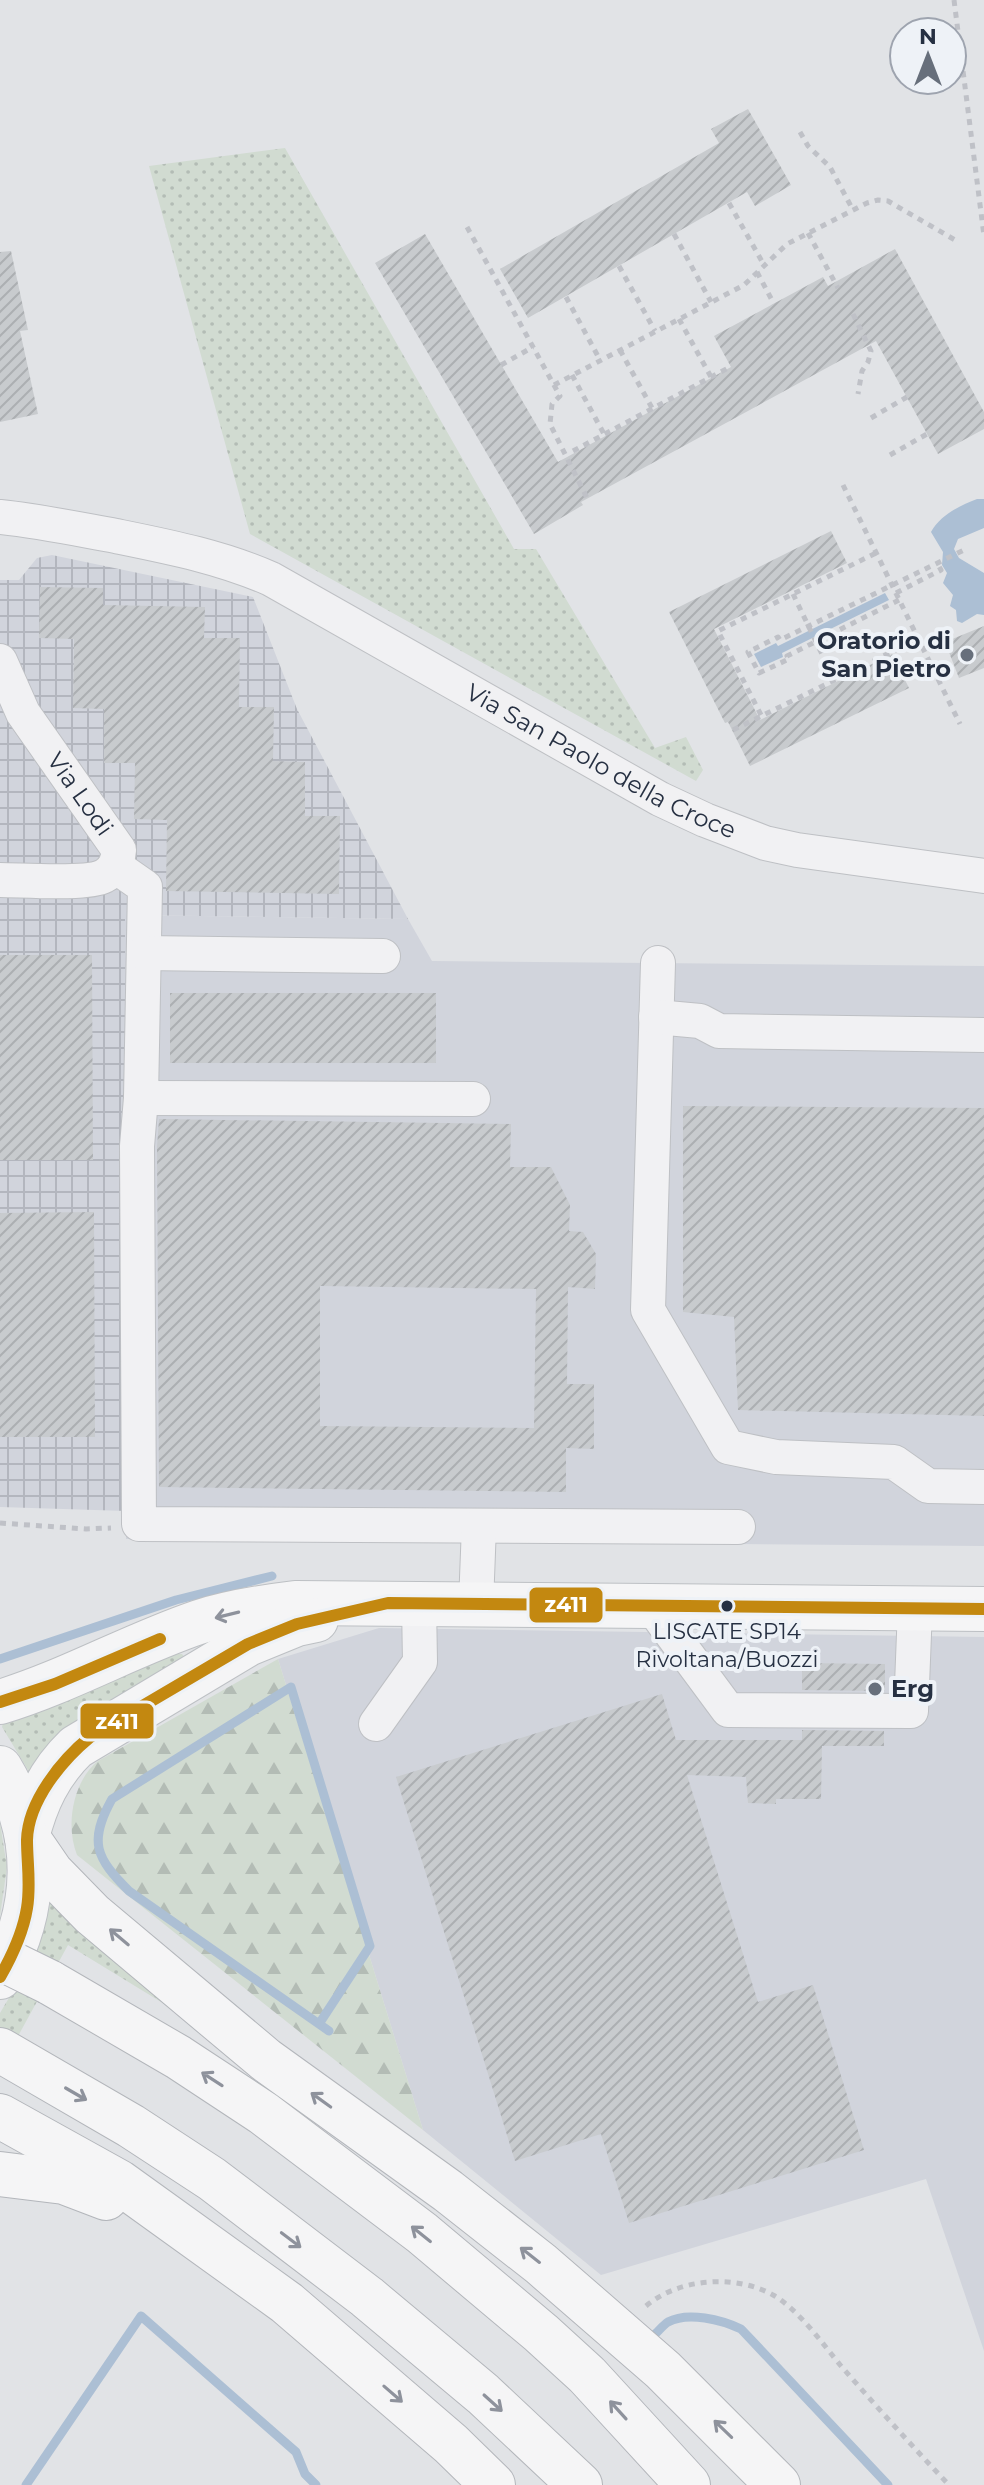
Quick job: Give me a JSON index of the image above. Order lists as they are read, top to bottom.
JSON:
{
  "streets": {
    "street": ["Via San Paolo della Croce", "Via Lodi"]
  },
  "places": ["Oratorio di San Pietro", "LISCATE SP14 Rivoltana/Buozzi", "Erg"],
  "lines": ["transit line z411"],
  "north": "top"
}
